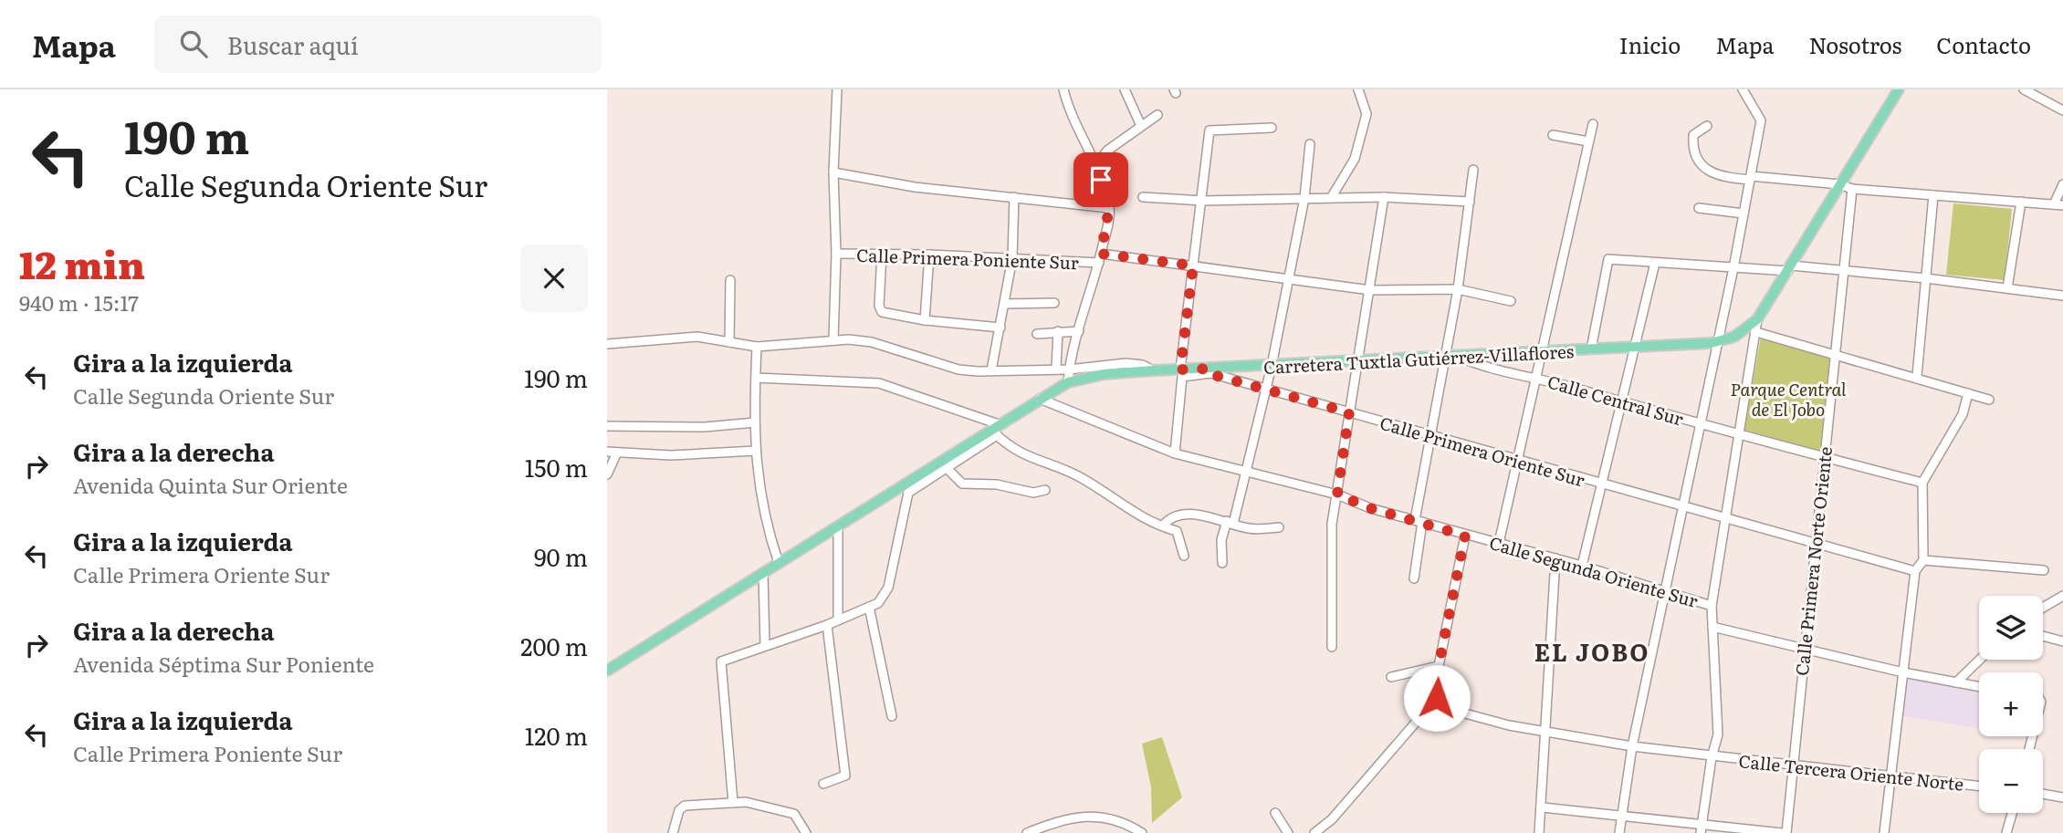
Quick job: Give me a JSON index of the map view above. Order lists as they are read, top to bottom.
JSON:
{
  "streets": {
    "main road": ["Carretera Tuxtla Gutiérrez-Villaflores"],
    "street": [
      "Calle Primera Poniente Sur",
      "Calle Central Sur",
      "Calle Primera Oriente Sur",
      "Calle Primera Norte Oriente",
      "Calle Segunda Oriente Sur",
      "Calle Tercera Oriente Norte"
    ]
  },
  "crossings": [
    ["Carretera Tuxtla Gutiérrez-Villaflores", "Calle Central Sur"],
    ["Carretera Tuxtla Gutiérrez-Villaflores", "Calle Primera Oriente Sur"],
    ["Carretera Tuxtla Gutiérrez-Villaflores", "Calle Segunda Oriente Sur"],
    ["Calle Central Sur", "Calle Primera Norte Oriente"],
    ["Calle Primera Oriente Sur", "Calle Primera Norte Oriente"],
    ["Calle Primera Norte Oriente", "Calle Tercera Oriente Norte"]
  ],
  "districts": ["EL JOBO"],
  "parks": ["Parque Central de El Jobo"],
  "page": {
    "header": "Mapa",
    "search": "Buscar aquí",
    "nav": [
      "Inicio",
      "Mapa",
      "Nosotros",
      "Contacto"
    ],
    "turn": ["190 m", "Calle Segunda Oriente Sur"],
    "heading": ["12 min", "940 m · 15:17"],
    "list": [
      {
        "name": "Gira a la izquierda",
        "note": "Calle Segunda Oriente Sur",
        "value": "190 m"
      },
      {
        "name": "Gira a la derecha",
        "note": "Avenida Quinta Sur Oriente",
        "value": "150 m"
      },
      {
        "name": "Gira a la izquierda",
        "note": "Calle Primera Oriente Sur",
        "value": "90 m"
      },
      {
        "name": "Gira a la derecha",
        "note": "Avenida Séptima Sur Poniente",
        "value": "200 m"
      },
      {
        "name": "Gira a la izquierda",
        "note": "Calle Primera Poniente Sur",
        "value": "120 m"
      }
    ],
    "map_buttons": ["+", "−"]
  }
}
